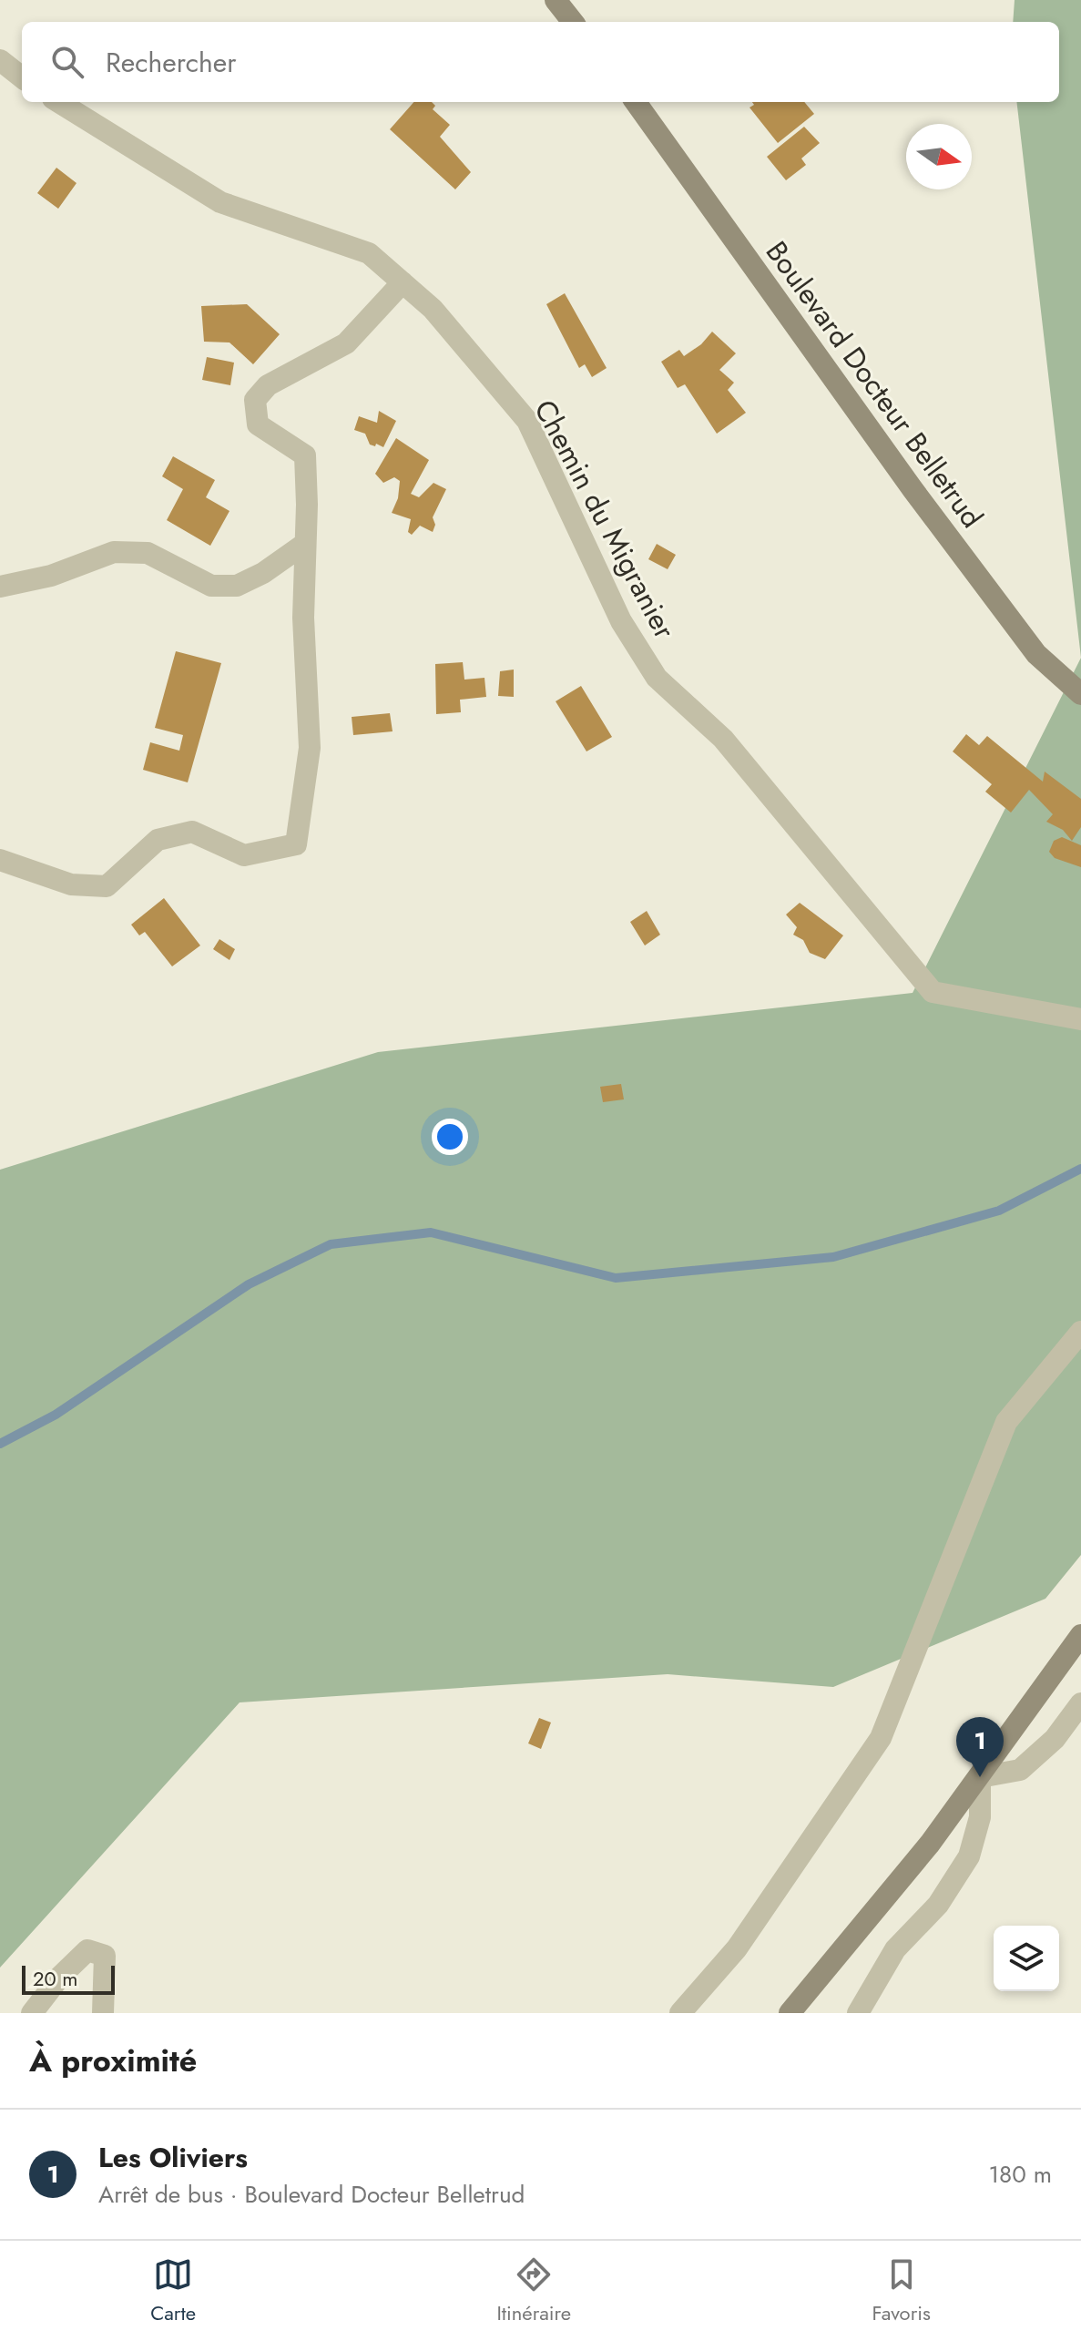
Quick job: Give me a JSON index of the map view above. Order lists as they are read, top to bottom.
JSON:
{
  "streets": {
    "main road": ["Boulevard Docteur Belletrud"],
    "street": ["Chemin du Migranier"]
  },
  "scale_bar": "20 m",
  "north": "right",
  "page": {
    "search": "Rechercher",
    "pins": "1",
    "scale": "20 m",
    "heading": "À proximité",
    "list": [
      {
        "mark": "1",
        "name": "Les Oliviers",
        "note": "Arrêt de bus · Boulevard Docteur Belletrud",
        "value": "180 m"
      }
    ],
    "nav": ["Carte", "Itinéraire", "Favoris"]
  }
}
